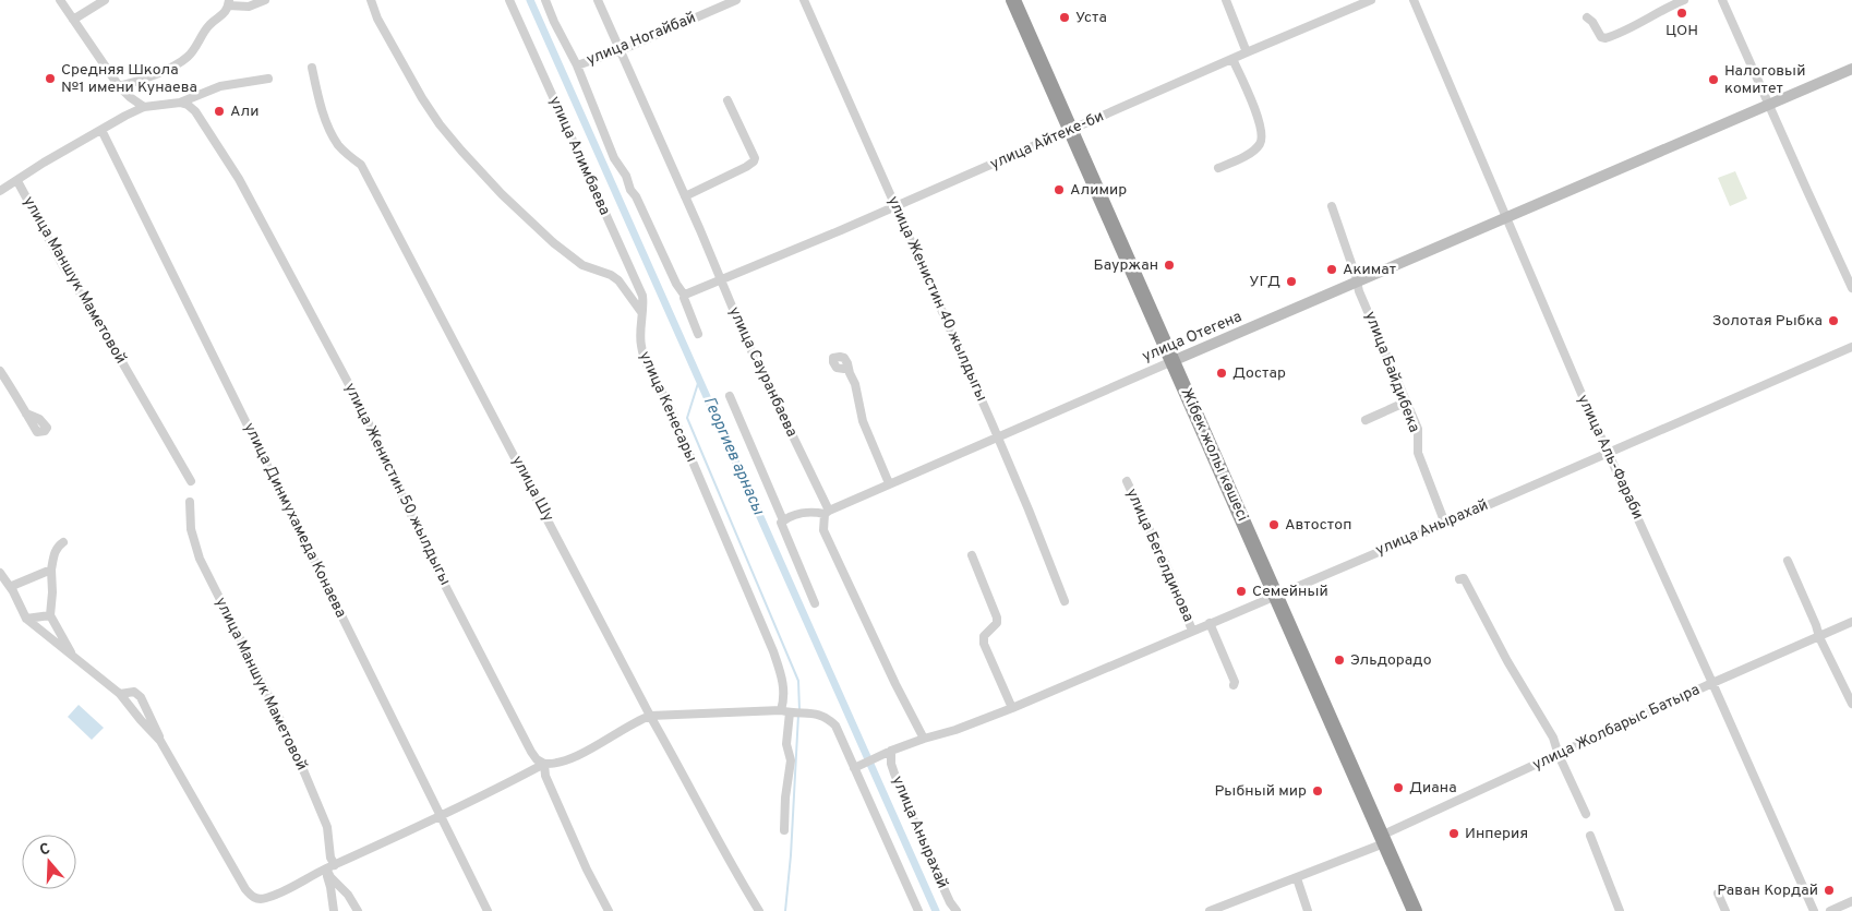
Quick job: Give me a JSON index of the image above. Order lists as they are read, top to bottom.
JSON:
{
  "streets": {
    "highway": ["Жібек жолы көшесі"],
    "main road": ["улица Отегена"],
    "street": [
      "улица Ногайбай",
      "улица Айтеке-би",
      "улица Алимбаева",
      "улица Маншук Маметовой",
      "улица Женистин 40 жылдыгы",
      "улица Сауранбаева",
      "улица Байдибека",
      "улица Кенесары",
      "улица Аль-Фараби",
      "улица Женистин 50 жылдыгы",
      "улица Шу",
      "улица Динмухамеда Конаева",
      "улица Анырахай",
      "улица Бегелдинова",
      "улица Жолбарыс Батыра"
    ]
  },
  "crossings": [
    ["улица Ногайбай", "улица Сауранбаева"],
    ["улица Айтеке-би", "улица Женистин 40 жылдыгы"],
    ["улица Айтеке-би", "улица Сауранбаева"],
    ["улица Айтеке-би", "Жібек жолы көшесі"],
    ["улица Алимбаева", "улица Кенесары"],
    ["улица Женистин 40 жылдыгы", "улица Отегена"],
    ["улица Отегена", "улица Сауранбаева"],
    ["улица Отегена", "улица Байдибека"],
    ["улица Отегена", "Жібек жолы көшесі"],
    ["улица Отегена", "улица Аль-Фараби"],
    ["улица Сауранбаева", "улица Анырахай"],
    ["улица Байдибека", "улица Анырахай"],
    ["Жібек жолы көшесі", "улица Анырахай"],
    ["Жібек жолы көшесі", "улица Жолбарыс Батыра"],
    ["улица Аль-Фараби", "улица Анырахай"],
    ["улица Аль-Фараби", "улица Жолбарыс Батыра"],
    ["улица Анырахай", "улица Бегелдинова"]
  ],
  "water": ["Георгиев арнасы"],
  "places": [
    "ЦОН",
    "Уста",
    "Средняя Школа №1 имени Кунаева",
    "Налоговый комитет",
    "Али",
    "Алимир",
    "Бауржан",
    "Акимат",
    "УГД",
    "Золотая Рыбка",
    "Достар",
    "Автостоп",
    "Семейный",
    "Эльдорадо",
    "Диана",
    "Рыбный мир",
    "Инперия",
    "Раван Кордай"
  ],
  "north": "top"
}
